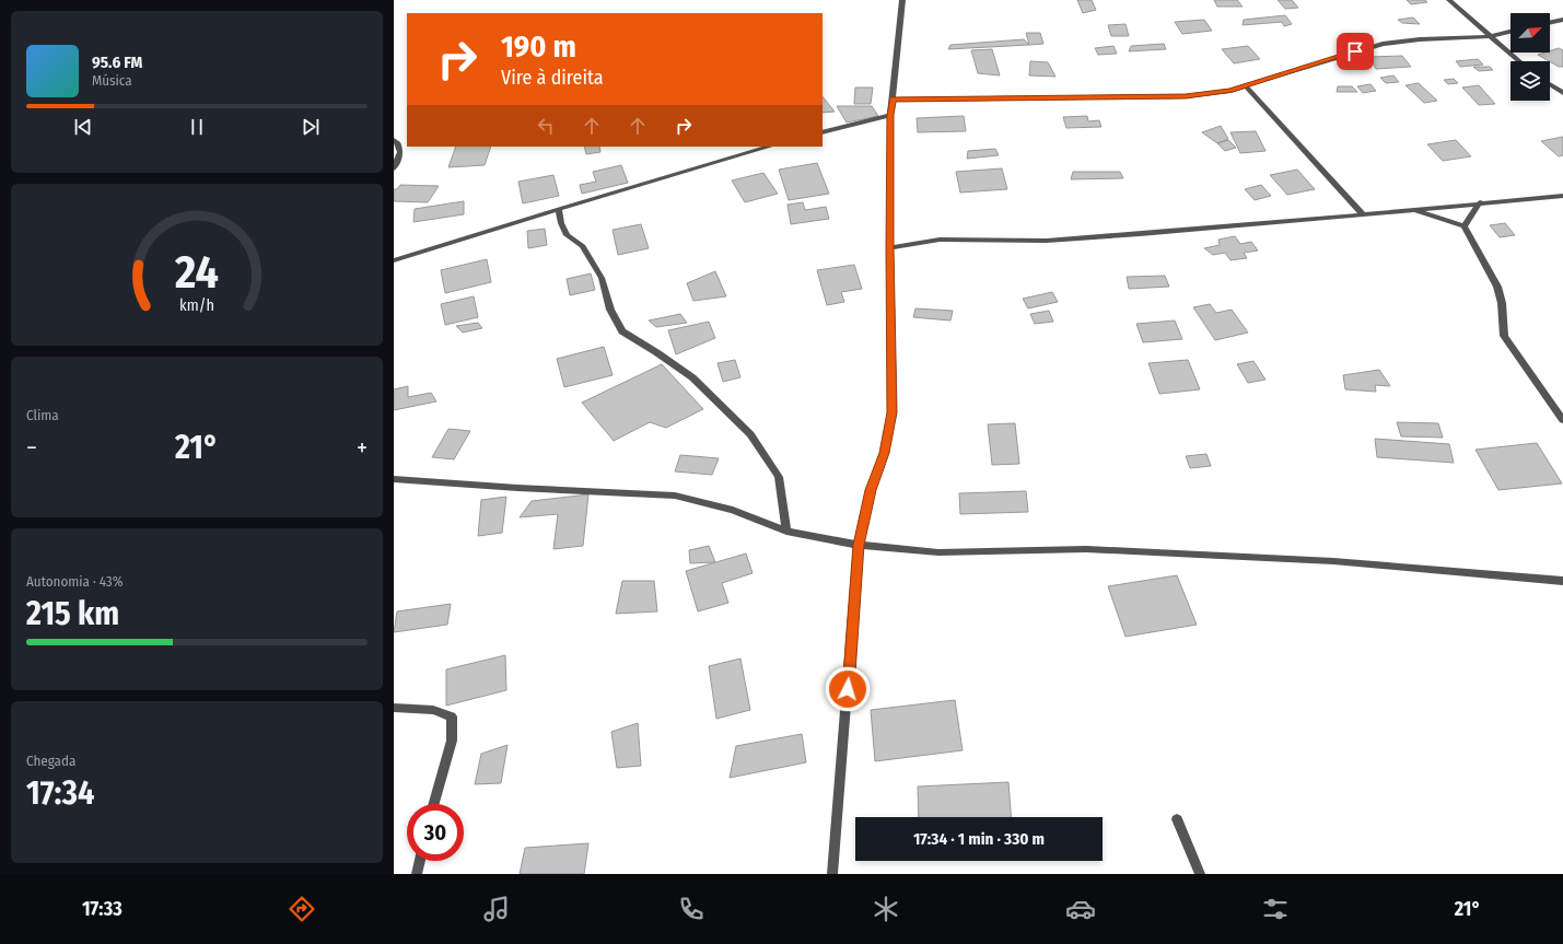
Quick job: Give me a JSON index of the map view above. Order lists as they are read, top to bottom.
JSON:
{
  "north": "top right",
  "page": {
    "turn": ["190 m", "Vire à direita"],
    "song": ["95.6 FM", "Música"],
    "tile": [
      "Clima",
      ["Autonomia · 43%", "215 km"],
      ["Chegada", "17:34"]
    ],
    "heat": ["−", "21°", "+"],
    "limit": "30",
    "trip": "17:34 · 1 min · 330 m",
    "tabs": ["17:33", "21°"],
    "gauge": ["24", "km/h"]
  }
}
